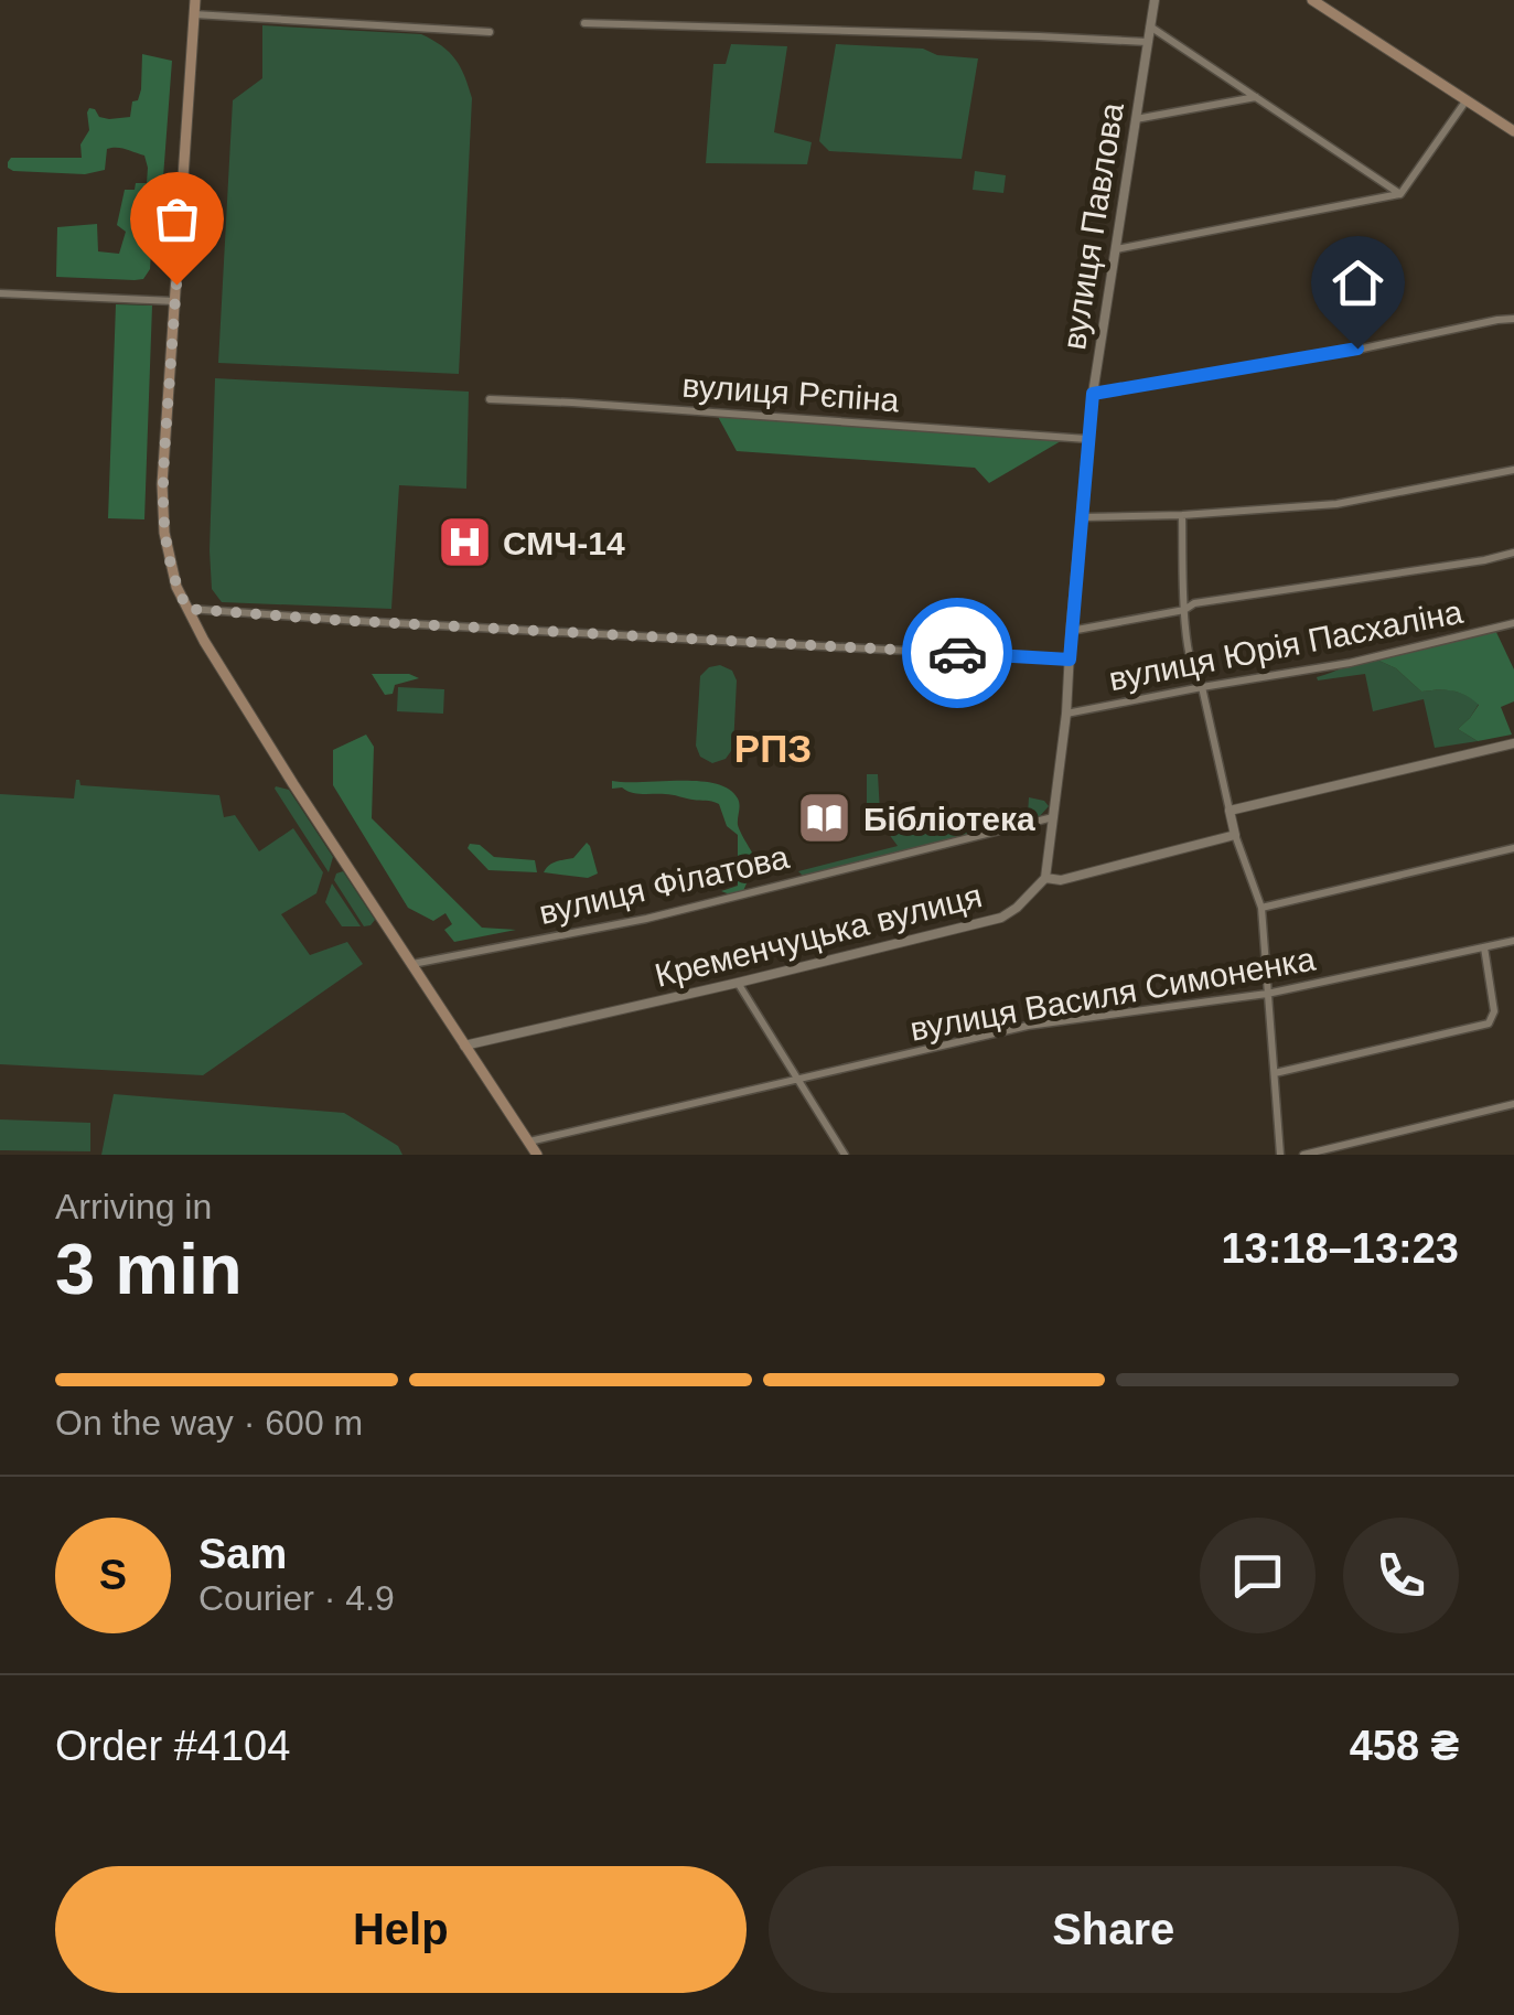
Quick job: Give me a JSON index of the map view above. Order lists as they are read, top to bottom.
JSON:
{
  "streets": {
    "street": [
      "вулиця Павлова",
      "вулиця Рєпіна",
      "вулиця Юрія Пасхаліна",
      "вулиця Філатова",
      "Кременчуцька вулиця",
      "вулиця Василя Симоненка"
    ]
  },
  "crossings": [
    ["вулиця Павлова", "вулиця Рєпіна"],
    ["вулиця Павлова", "вулиця Юрія Пасхаліна"],
    ["вулиця Павлова", "вулиця Філатова"],
    ["вулиця Павлова", "Кременчуцька вулиця"]
  ],
  "districts": ["РПЗ"],
  "places": {
    "hospital": ["СМЧ-14"],
    "library": ["Бібліотека"]
  },
  "page": {
    "heading": ["3 min", "Arriving in", "13:18–13:23"],
    "panel": [
      "Sam",
      "Courier · 4.9",
      "Order #4104",
      "458 ₴"
    ],
    "bar": "On the way · 600 m",
    "round": "S",
    "buttons": ["Help", "Share"]
  }
}
